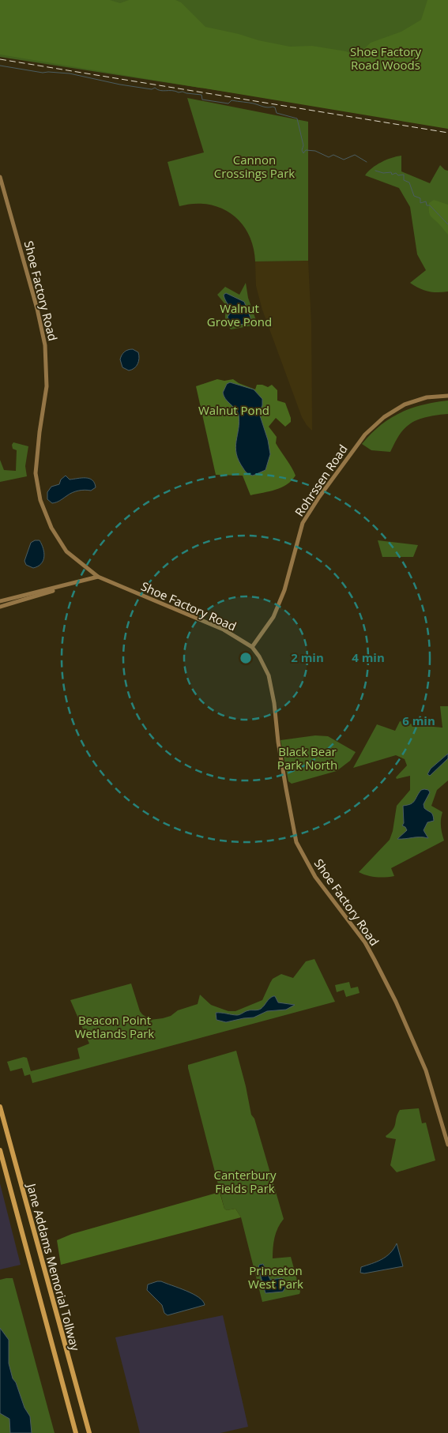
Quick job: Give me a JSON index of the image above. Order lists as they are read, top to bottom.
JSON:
{
  "streets": {
    "highway": ["Jane Addams Memorial Tollway"],
    "street": ["Shoe Factory Road", "Rohrssen Road"]
  },
  "crossings": [
    ["Shoe Factory Road", "Rohrssen Road"]
  ],
  "parks": [
    "Shoe Factory Road Woods",
    "Cannon Crossings Park",
    "Walnut Grove Pond",
    "Walnut Pond",
    "Black Bear Park North",
    "Beacon Point Wetlands Park",
    "Canterbury Fields Park",
    "Princeton West Park"
  ],
  "rings": ["2 min", "4 min", "6 min"]
}
